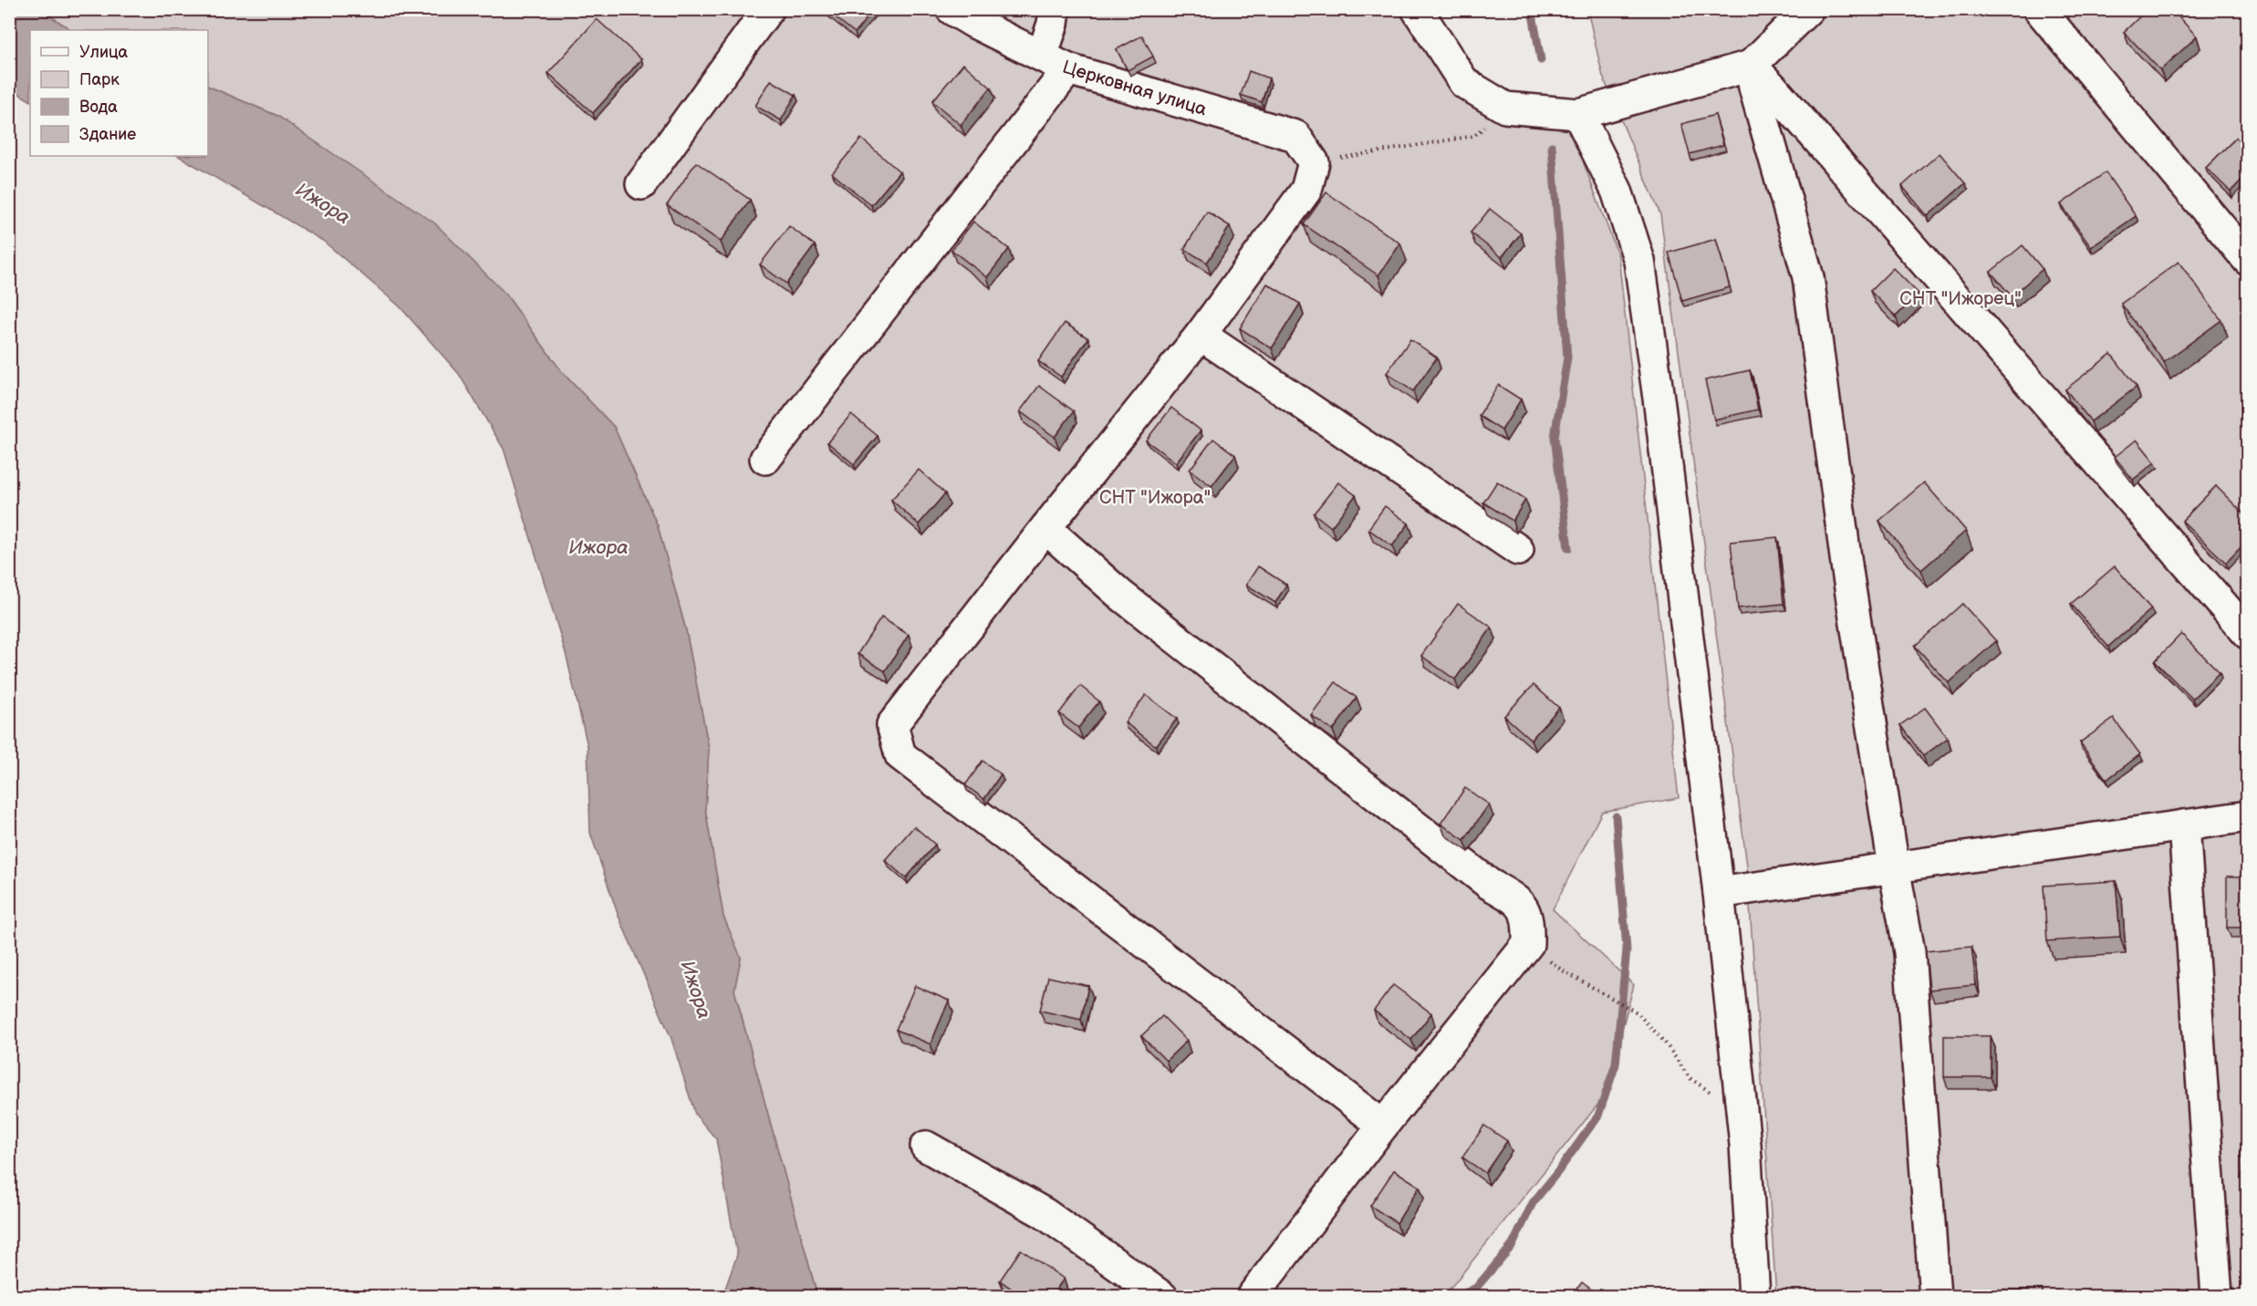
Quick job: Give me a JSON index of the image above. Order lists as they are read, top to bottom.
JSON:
{
  "streets": {
    "street": ["Церковная улица"]
  },
  "water": ["Ижора"],
  "parks": ["СНТ \"Ижорец\"", "СНТ \"Ижора\""],
  "legend": [
    "Улица",
    "Парк",
    "Вода",
    "Здание"
  ]
}
